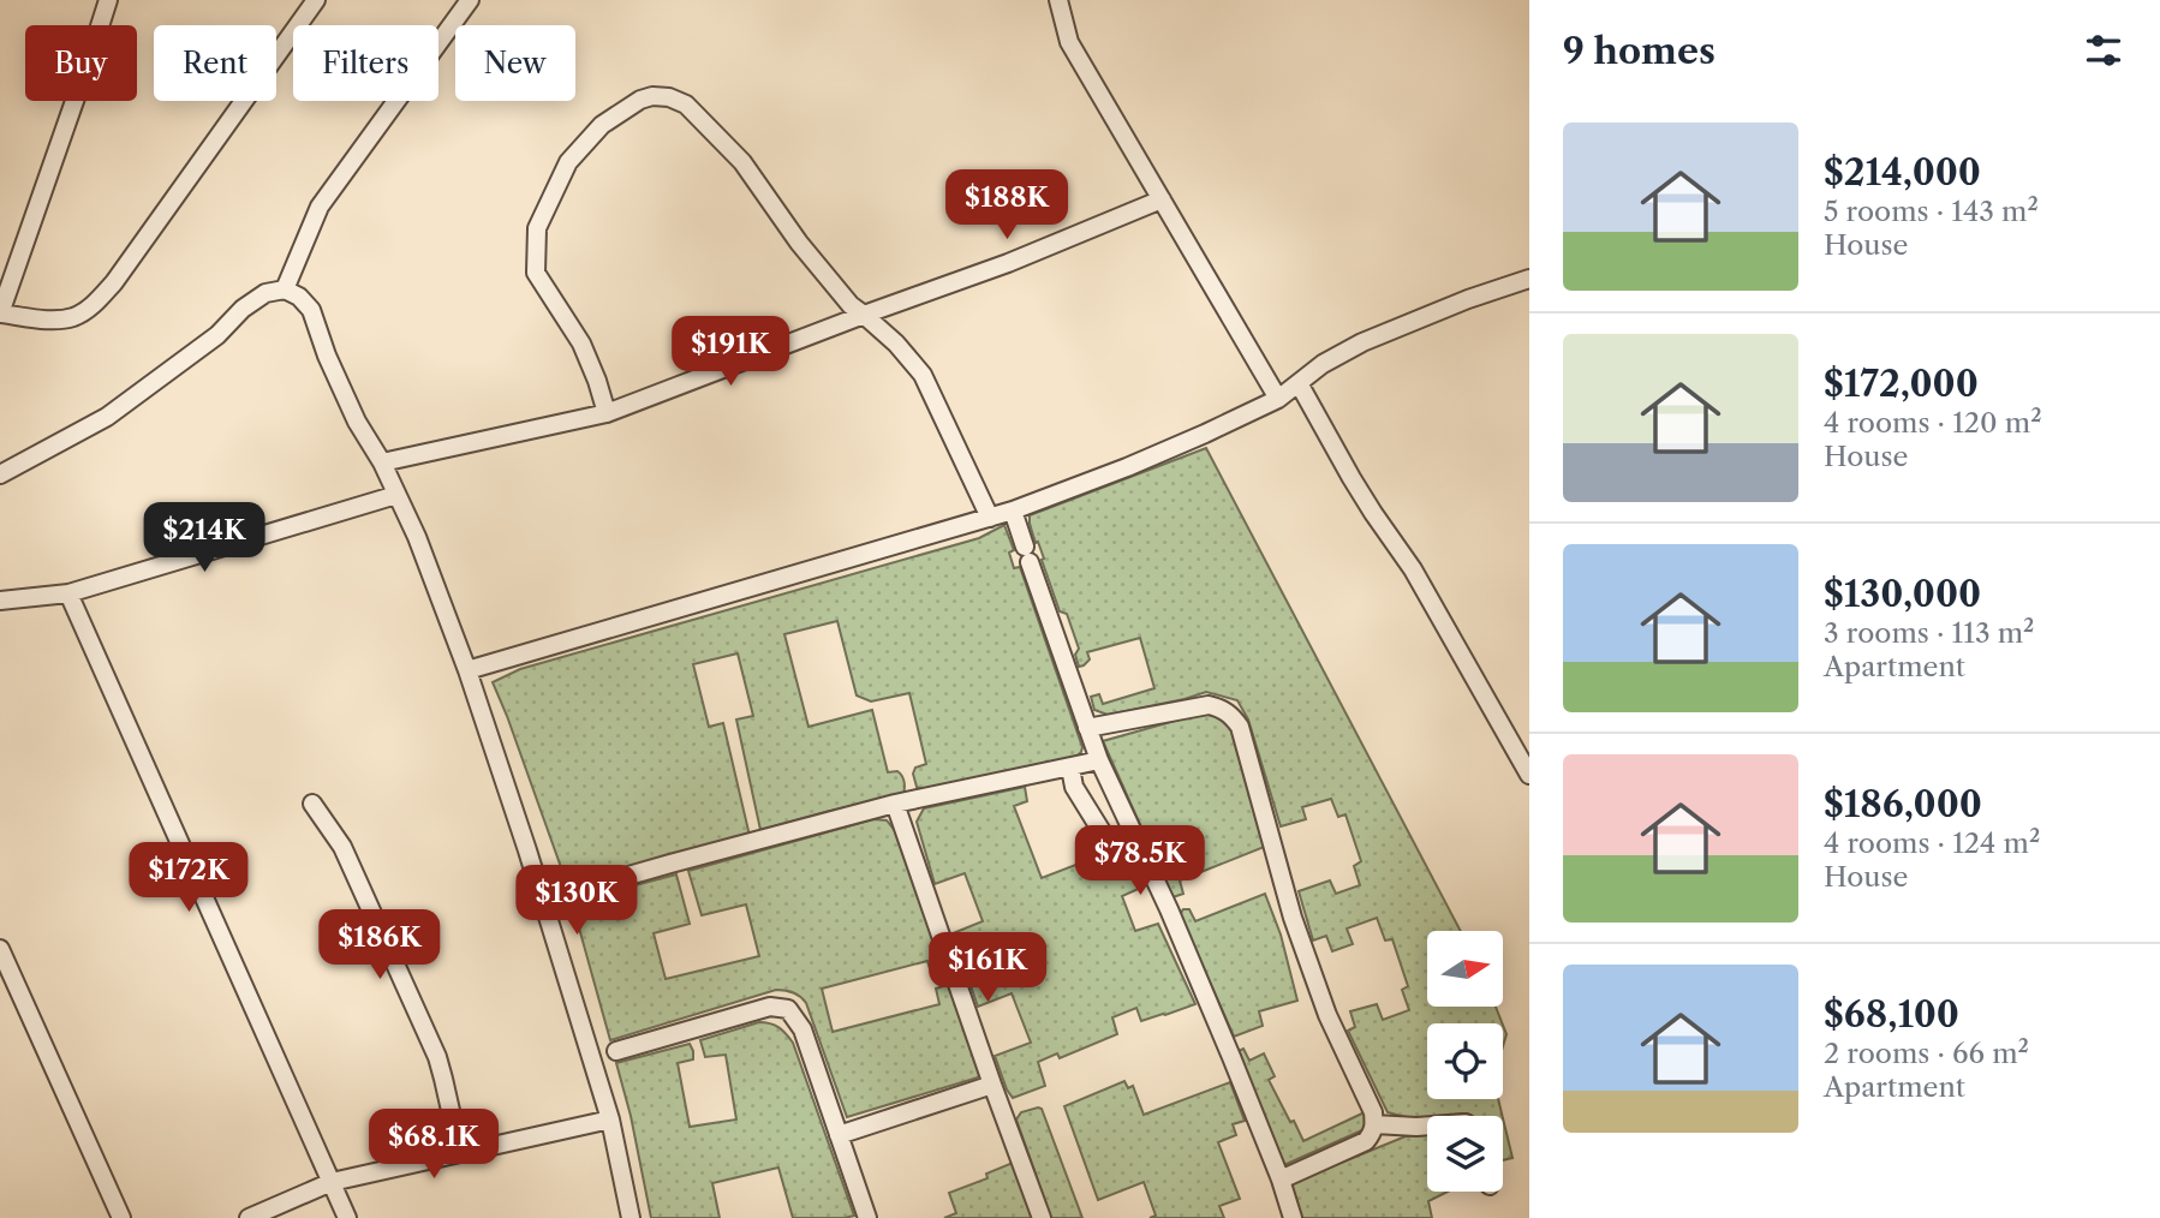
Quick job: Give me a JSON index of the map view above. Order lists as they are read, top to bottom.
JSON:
{
  "north": "right",
  "page": {
    "heading": "9 homes",
    "chip": [
      "Buy",
      "Rent",
      "Filters",
      "New"
    ],
    "list": [
      {
        "name": "$214,000",
        "note": "5 rooms · 143 m² · House"
      },
      {
        "name": "$172,000",
        "note": "4 rooms · 120 m² · House"
      },
      {
        "name": "$130,000",
        "note": "3 rooms · 113 m² · Apartment"
      },
      {
        "name": "$186,000",
        "note": "4 rooms · 124 m² · House"
      },
      {
        "name": "$68,100",
        "note": "2 rooms · 66 m² · Apartment"
      }
    ],
    "price": [
      "$188K",
      "$191K",
      "$214K",
      "$78.5K",
      "$172K",
      "$130K",
      "$186K",
      "$161K",
      "$68.1K"
    ]
  }
}
